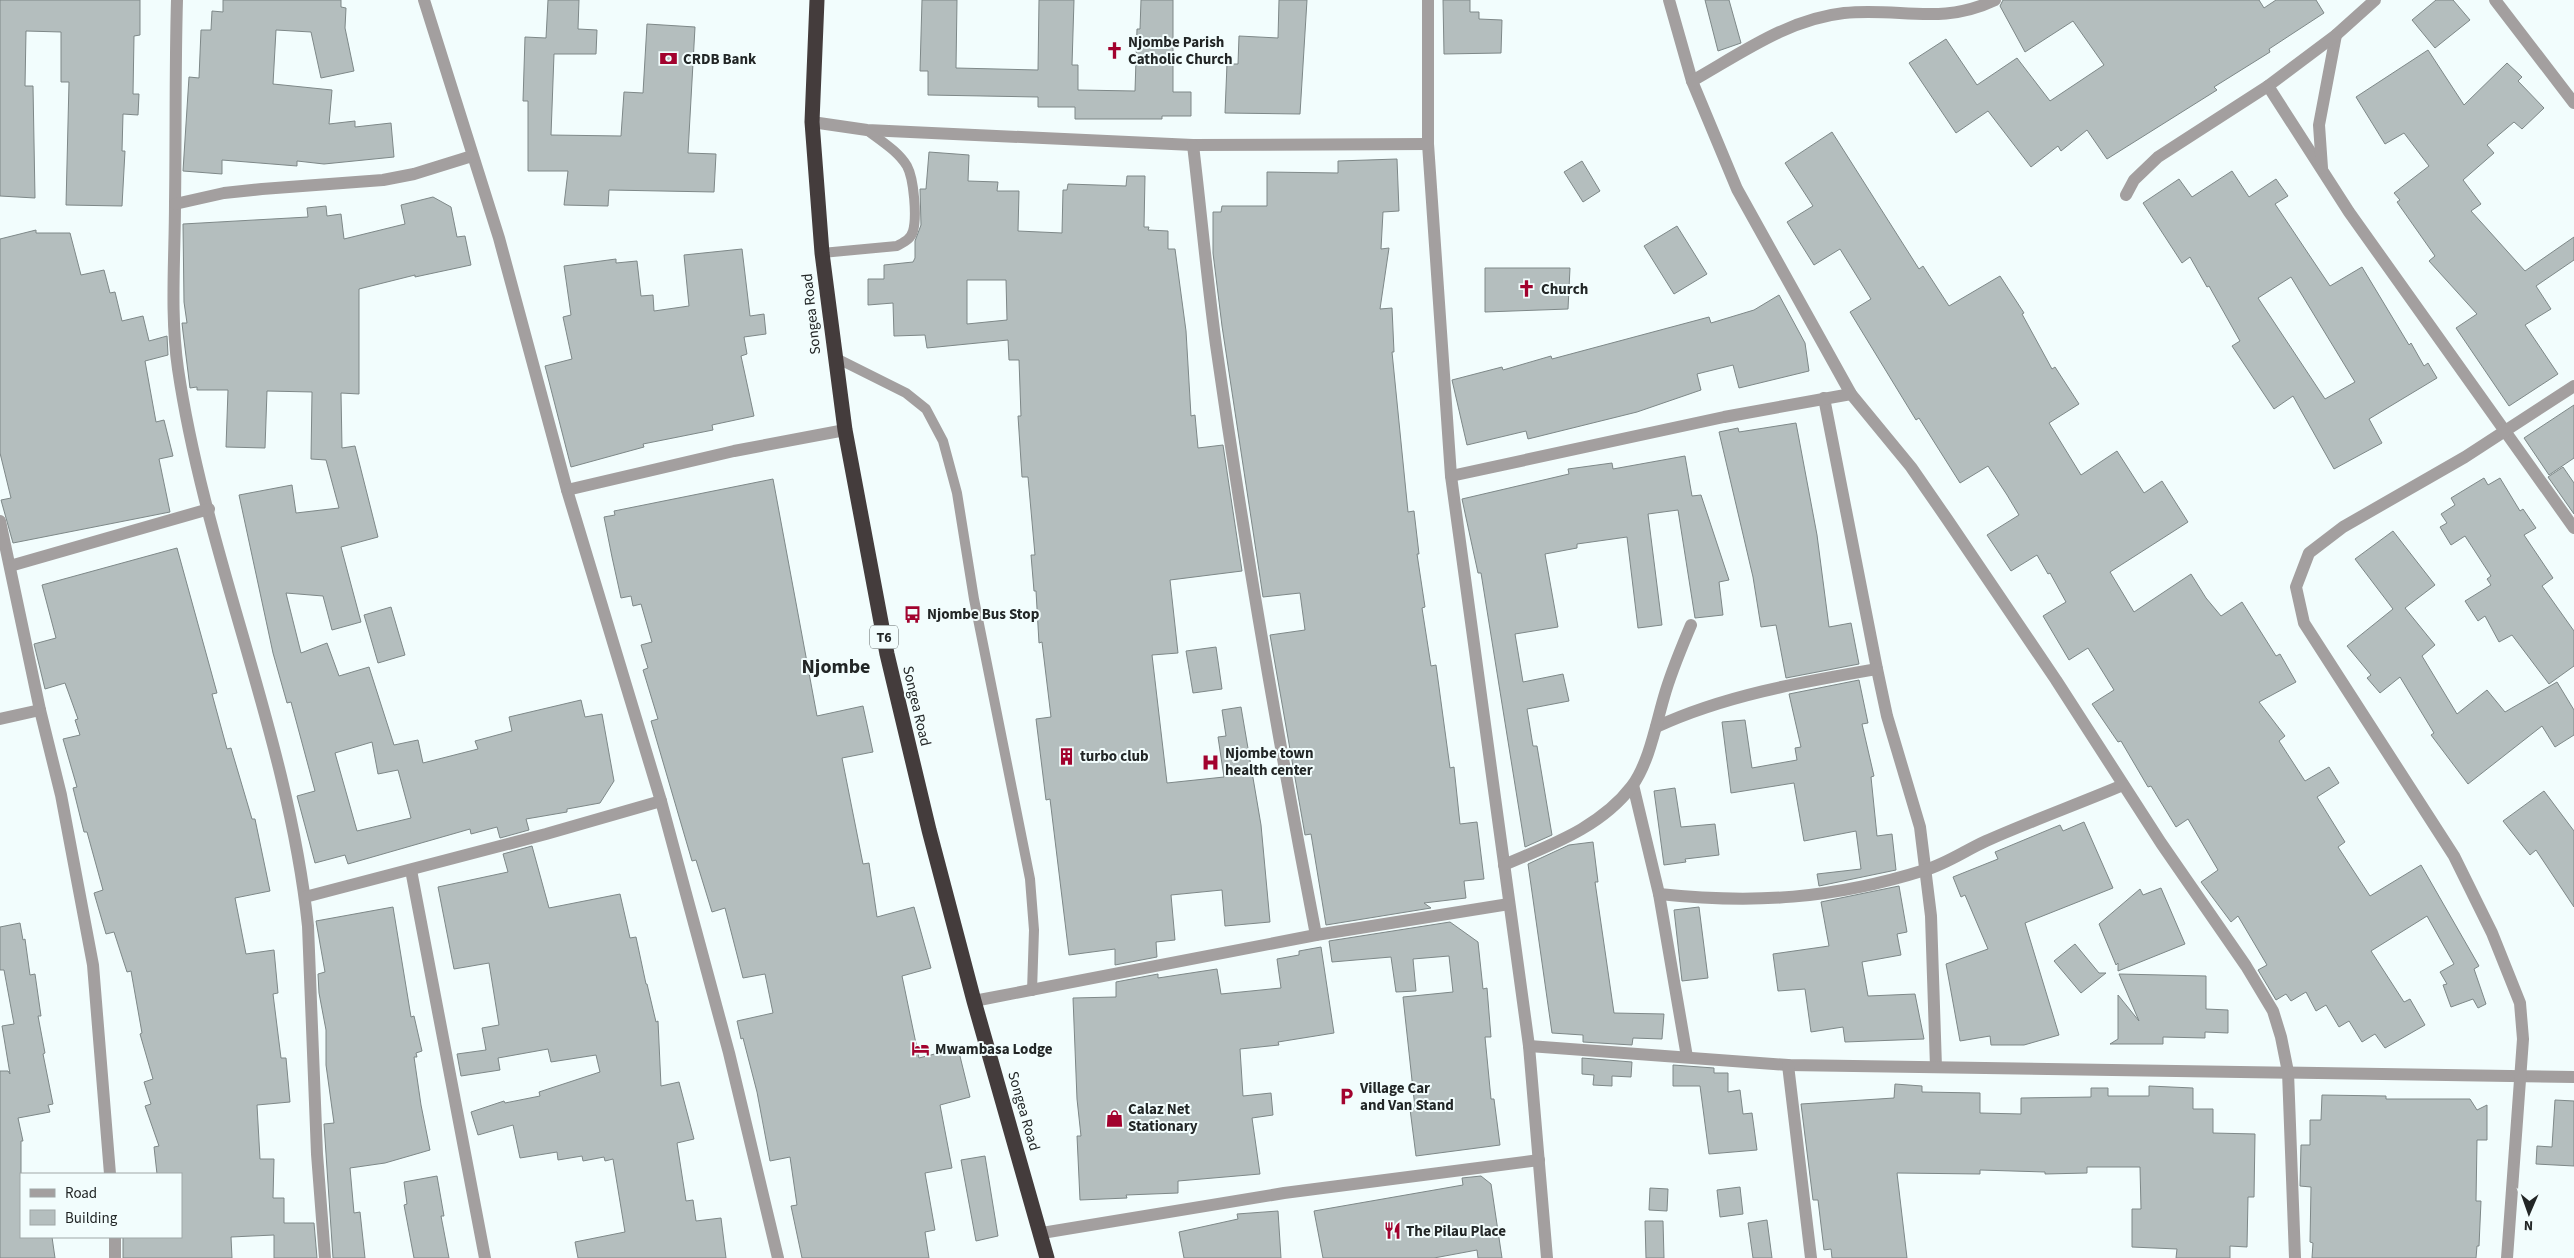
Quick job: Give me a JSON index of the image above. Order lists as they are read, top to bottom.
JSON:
{
  "streets": {
    "highway": ["Songea Road", "T6"]
  },
  "districts": ["Njombe"],
  "places": {
    "church": ["Njombe Parish Catholic Church", "Church"],
    "bank": ["CRDB Bank"],
    "bus stop": ["Njombe Bus Stop"],
    "building": ["turbo club"],
    "hospital": ["Njombe town health center"],
    "hotel": ["Mwambasa Lodge"],
    "parking": ["Village Car and Van Stand"],
    "shop": ["Calaz Net Stationary"],
    "restaurant": ["The Pilau Place"]
  },
  "legend": ["Road", "Building"],
  "north": "bottom"
}
